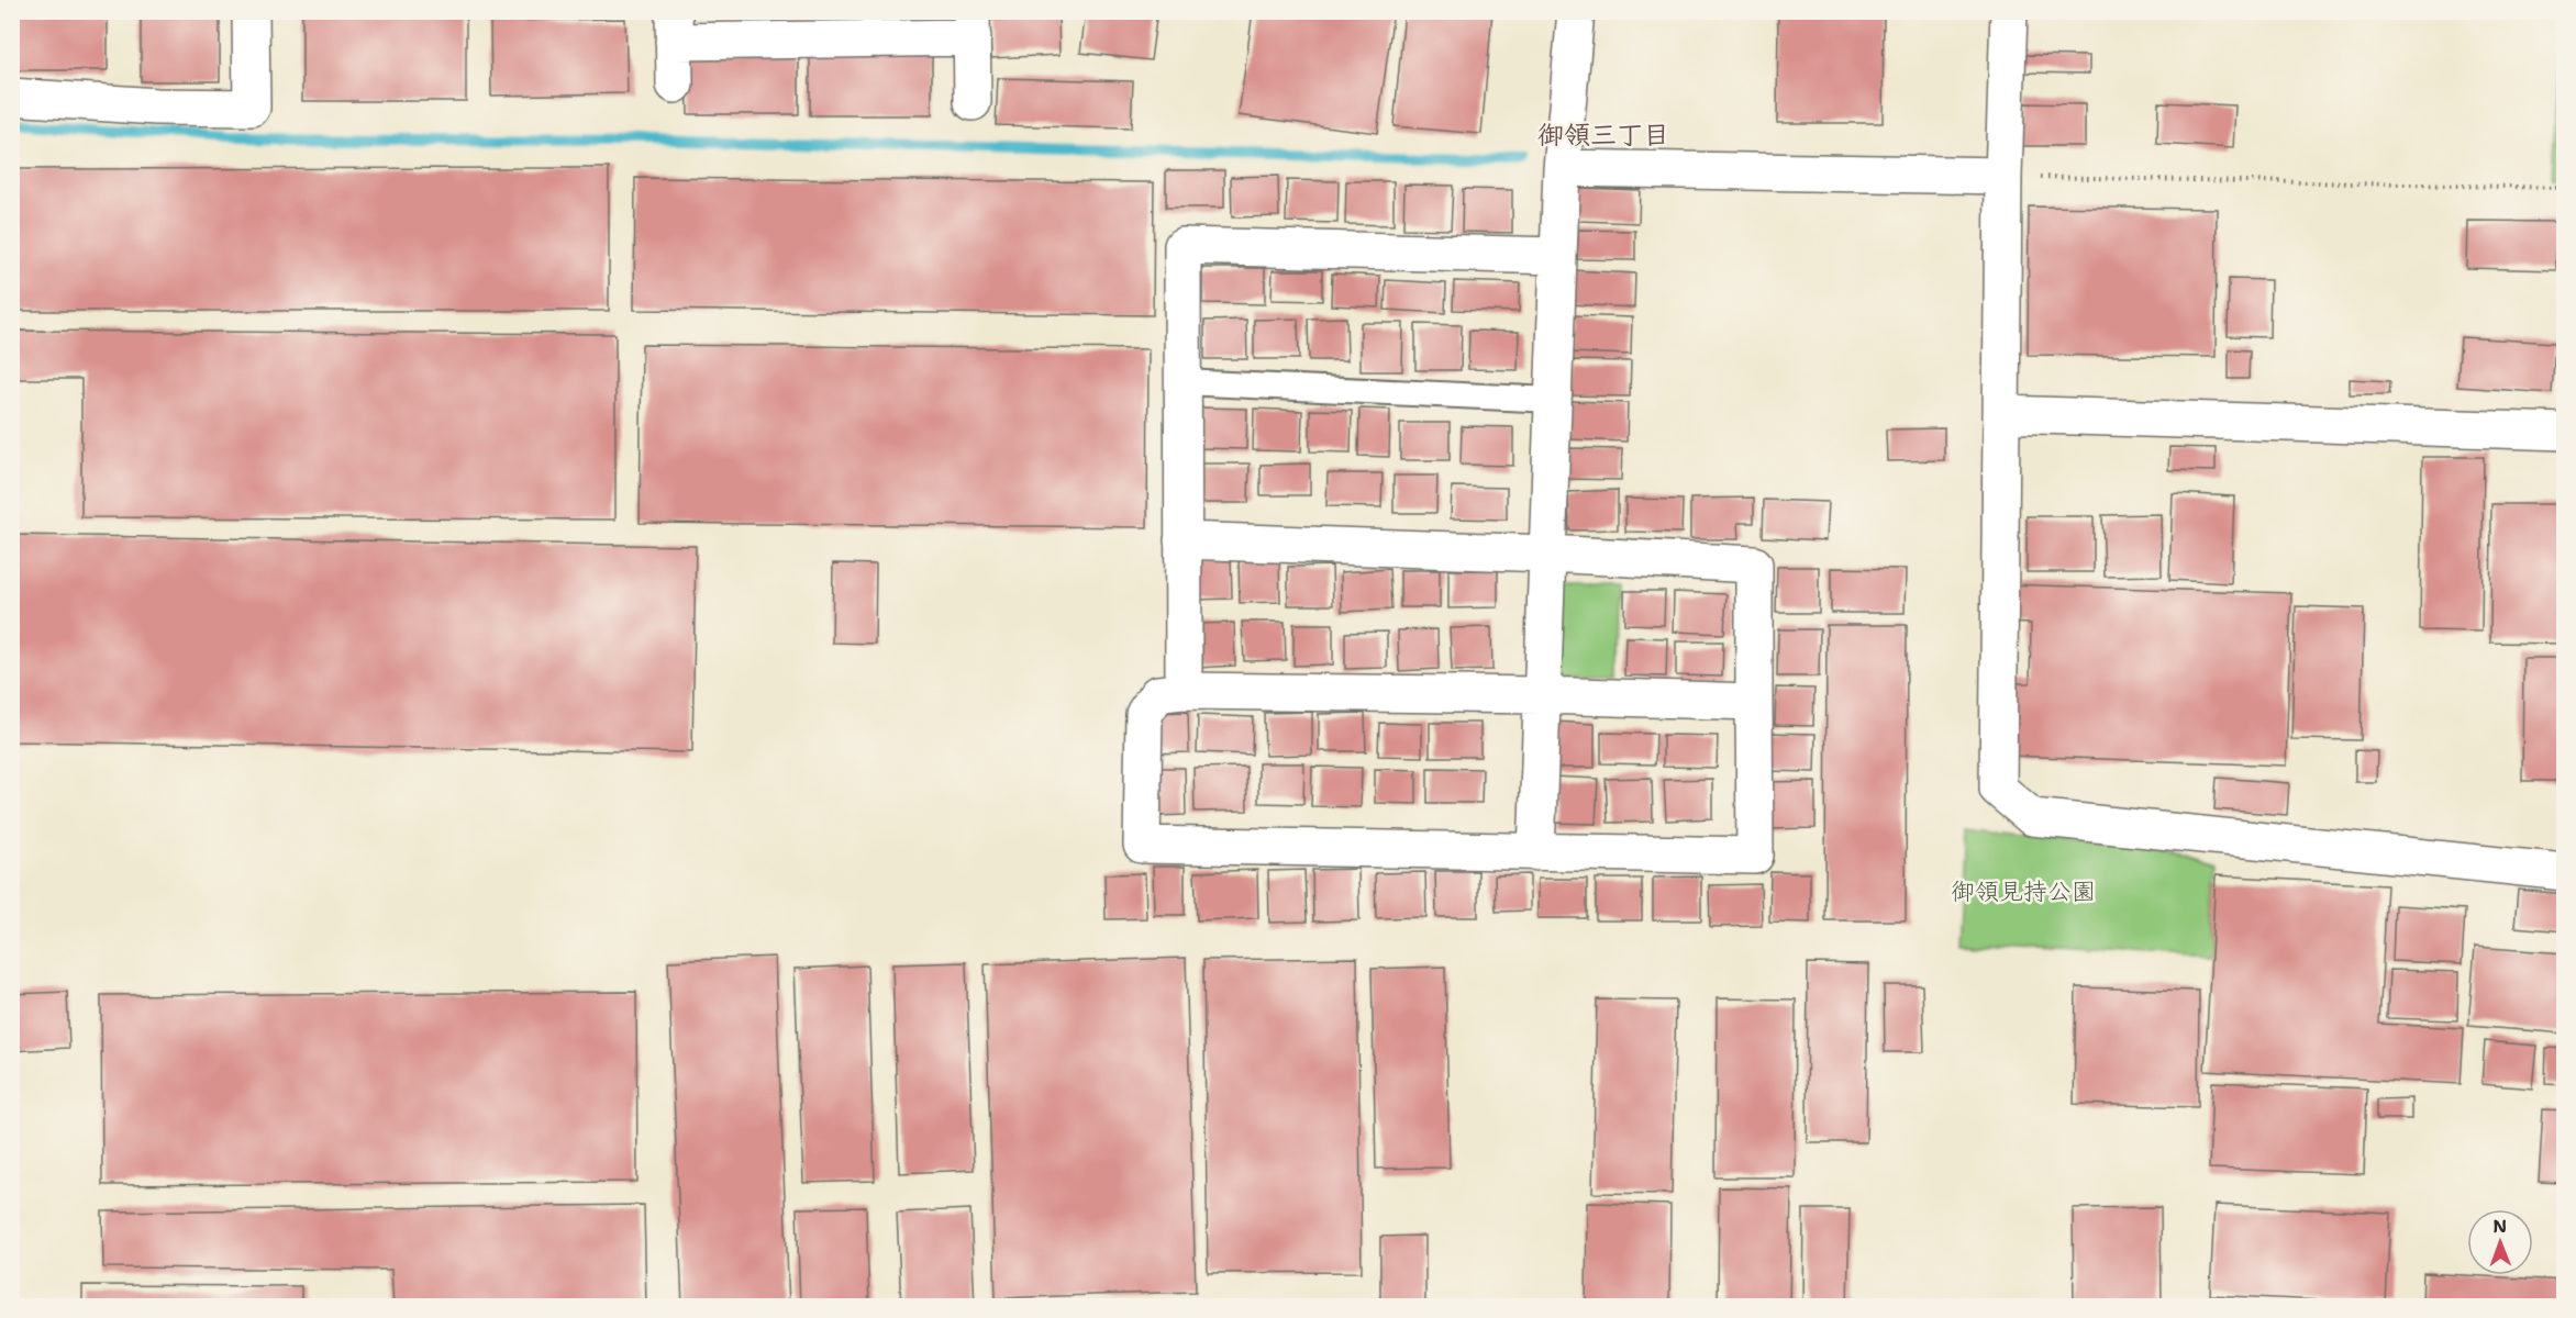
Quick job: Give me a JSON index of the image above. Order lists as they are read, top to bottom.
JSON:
{
  "districts": ["御領三丁目"],
  "parks": ["御領見持公園"],
  "north": "top"
}
